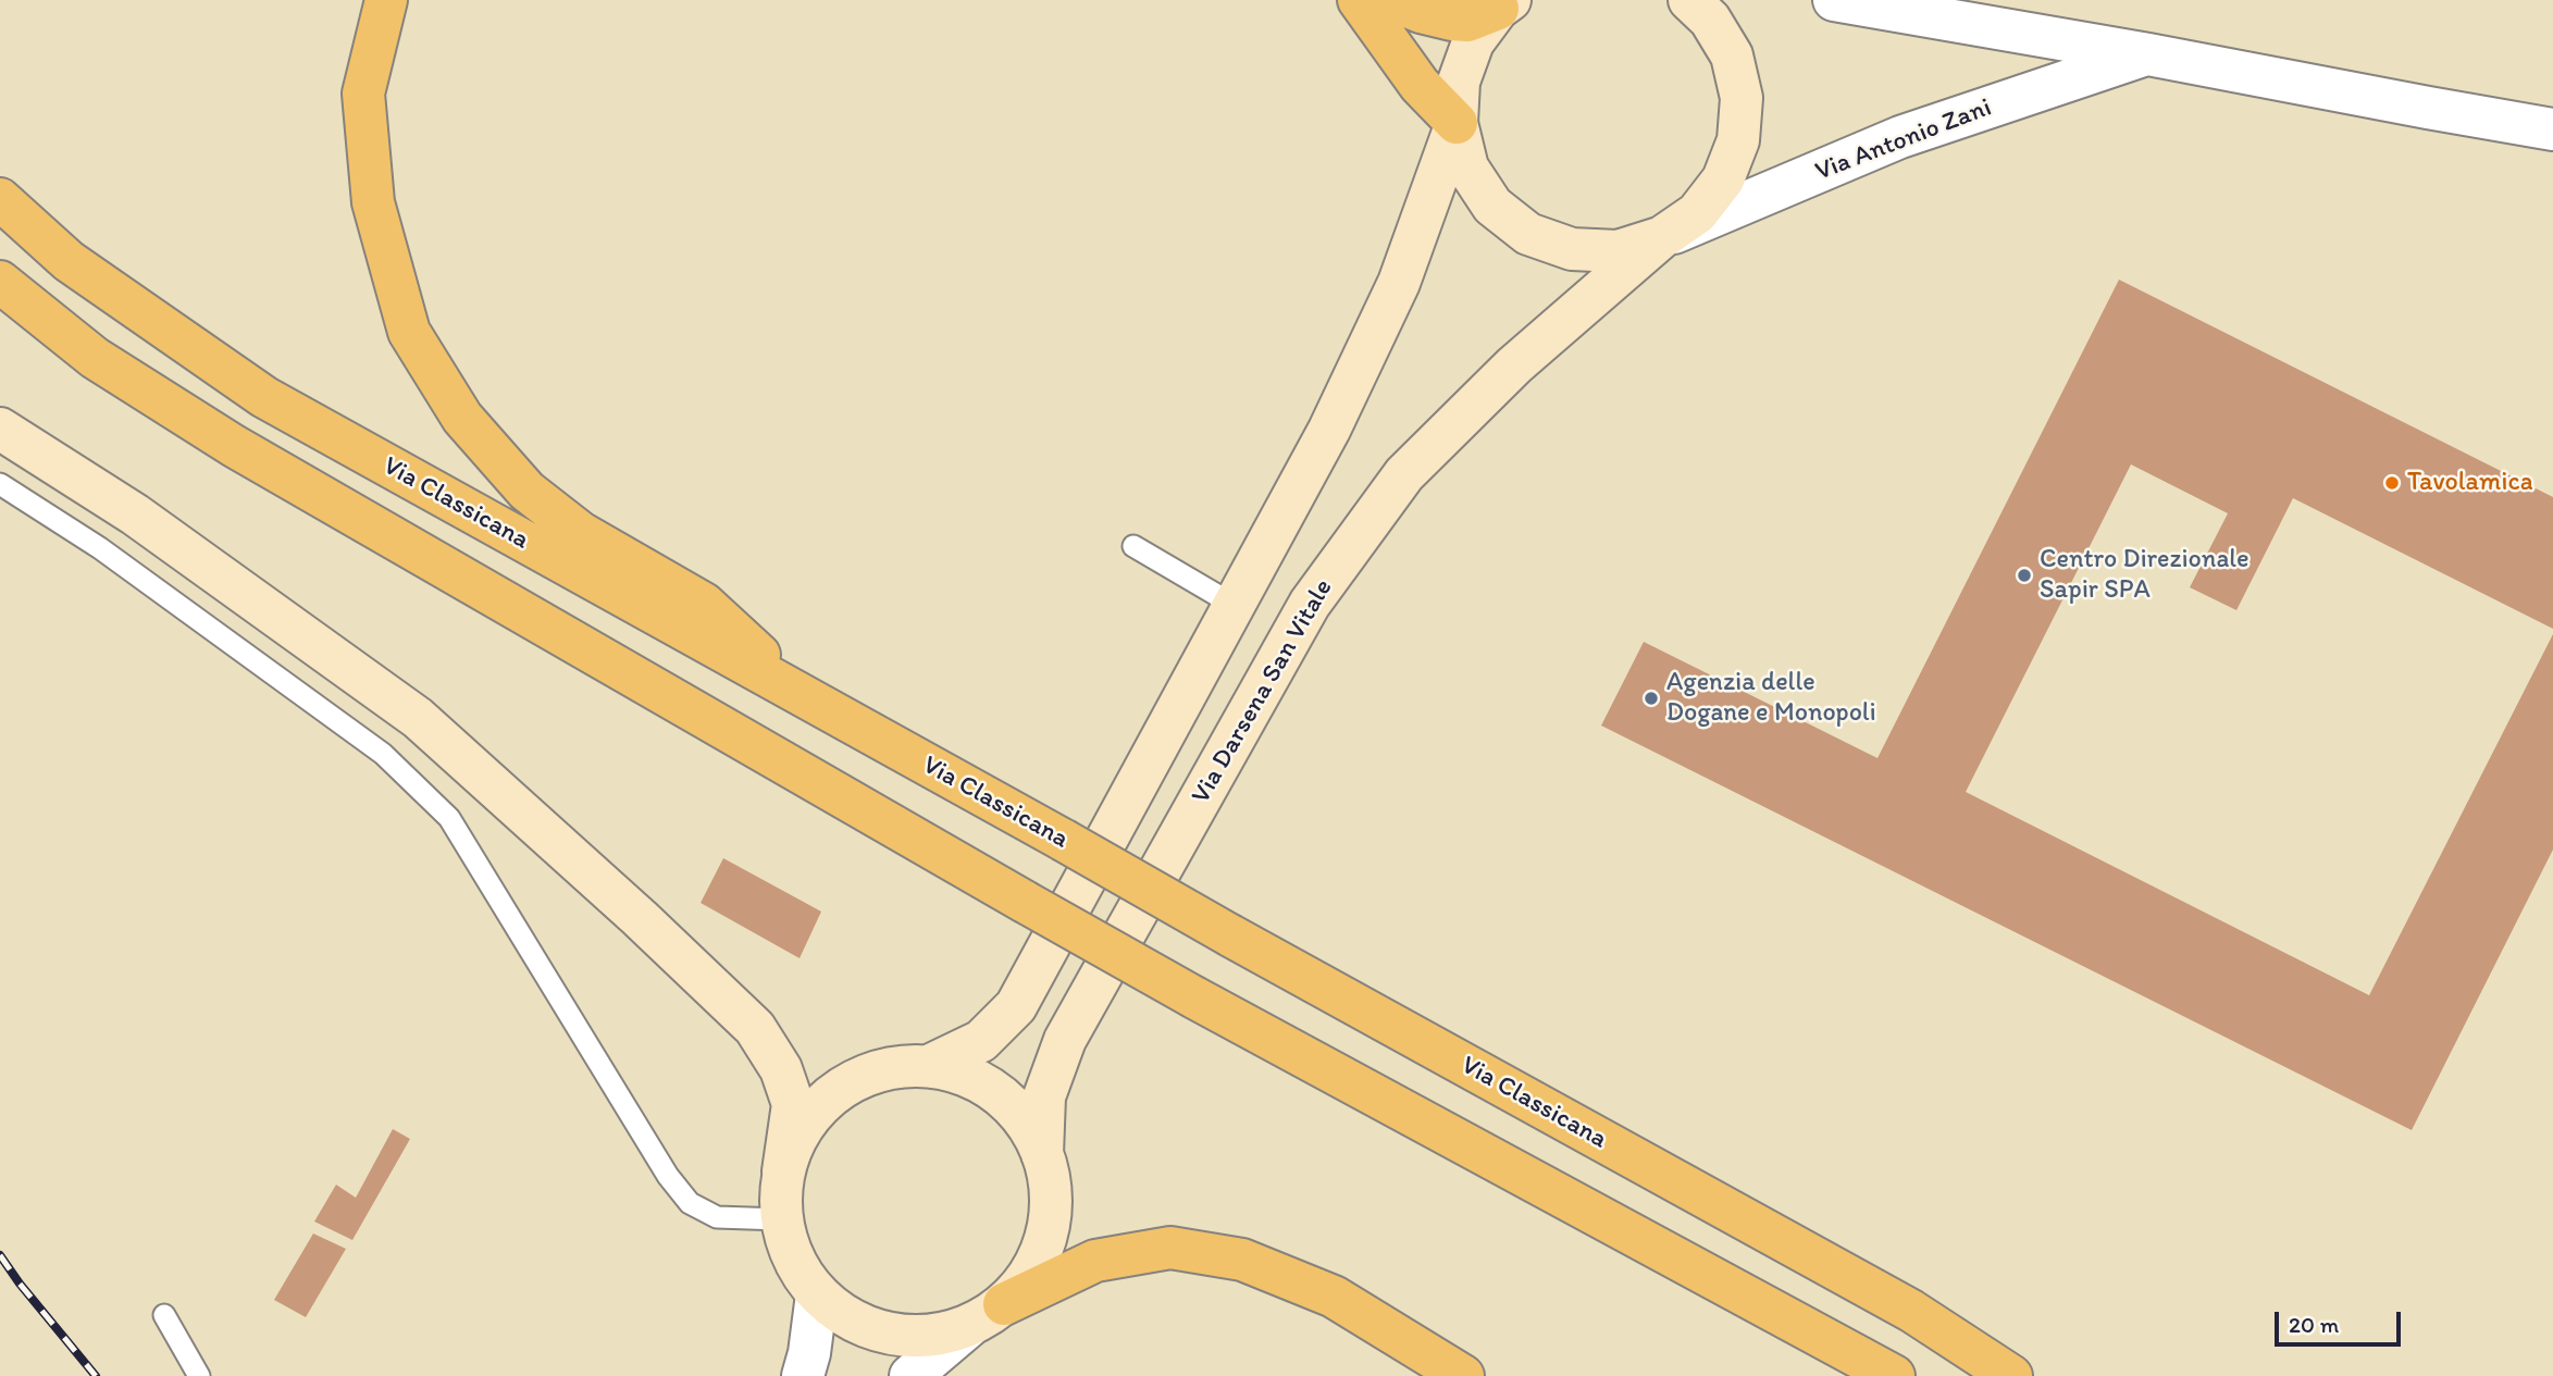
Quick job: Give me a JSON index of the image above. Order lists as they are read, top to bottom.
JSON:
{
  "streets": {
    "highway": ["Via Classicana"],
    "street": ["Via Antonio Zani", "Via Darsena San Vitale"]
  },
  "crossings": [
    ["Via Antonio Zani", "Via Darsena San Vitale"]
  ],
  "places": ["Tavolamica", "Centro Direzionale Sapir SPA", "Agenzia delle Dogane e Monopoli"],
  "scale_bar": "20 m"
}
